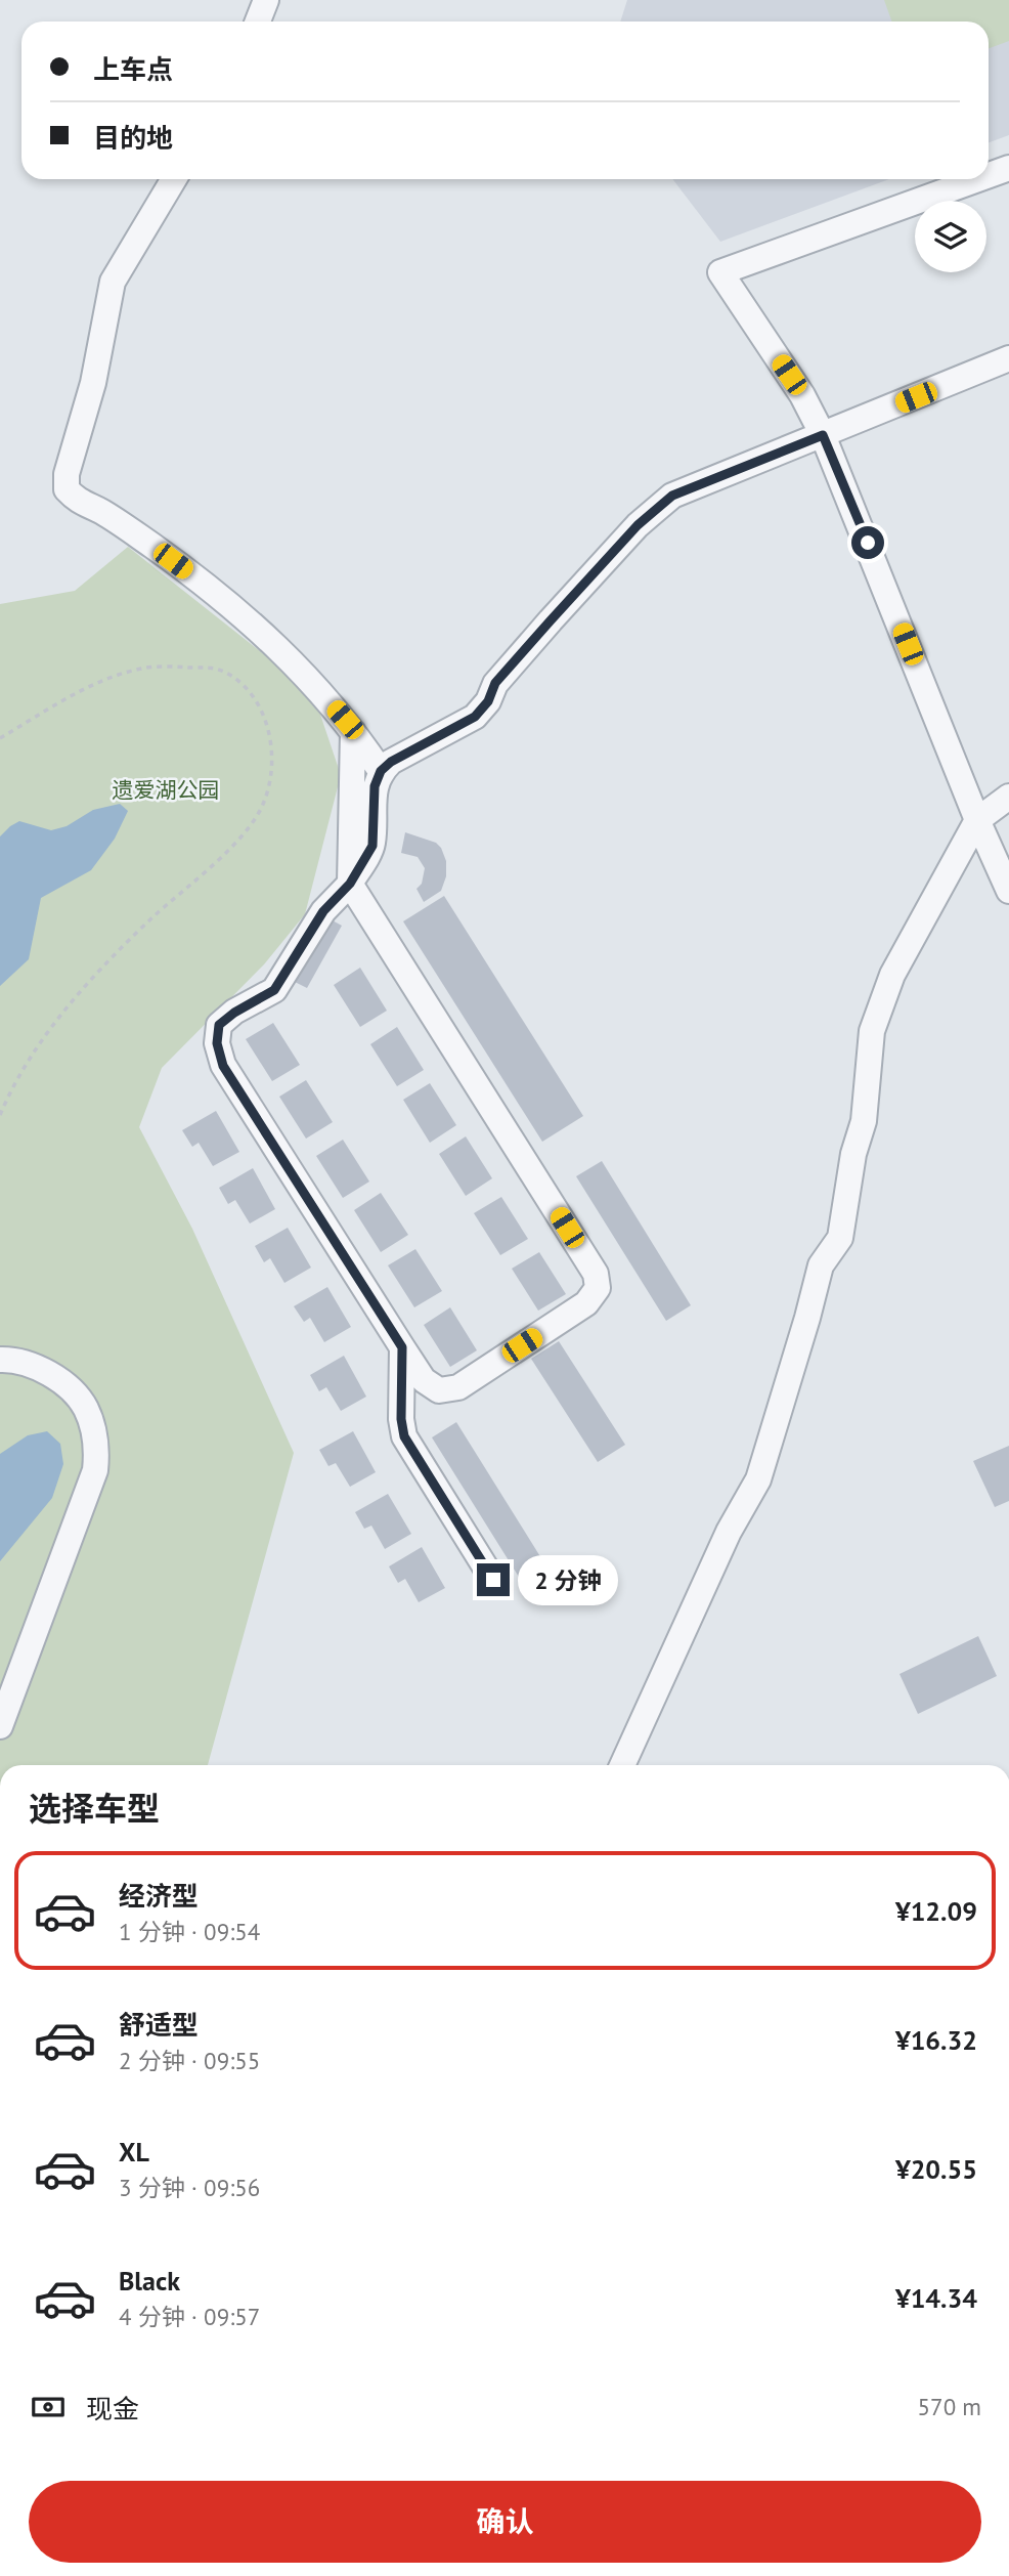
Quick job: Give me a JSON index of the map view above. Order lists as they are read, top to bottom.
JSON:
{
  "parks": ["遗爱湖公园"],
  "page": {
    "banner": ["上车点", "目的地"],
    "bubble": "2 分钟",
    "heading": "选择车型",
    "list": [
      {
        "name": "经济型",
        "note": "1 分钟 · 09:54",
        "value": "¥12.09"
      },
      {
        "name": "舒适型",
        "note": "2 分钟 · 09:55",
        "value": "¥16.32"
      },
      {
        "name": "XL",
        "note": "3 分钟 · 09:56",
        "value": "¥20.55"
      },
      {
        "name": "Black",
        "note": "4 分钟 · 09:57",
        "value": "¥14.34"
      }
    ],
    "pay": ["现金", "570 m"],
    "buttons": "确认"
  }
}
